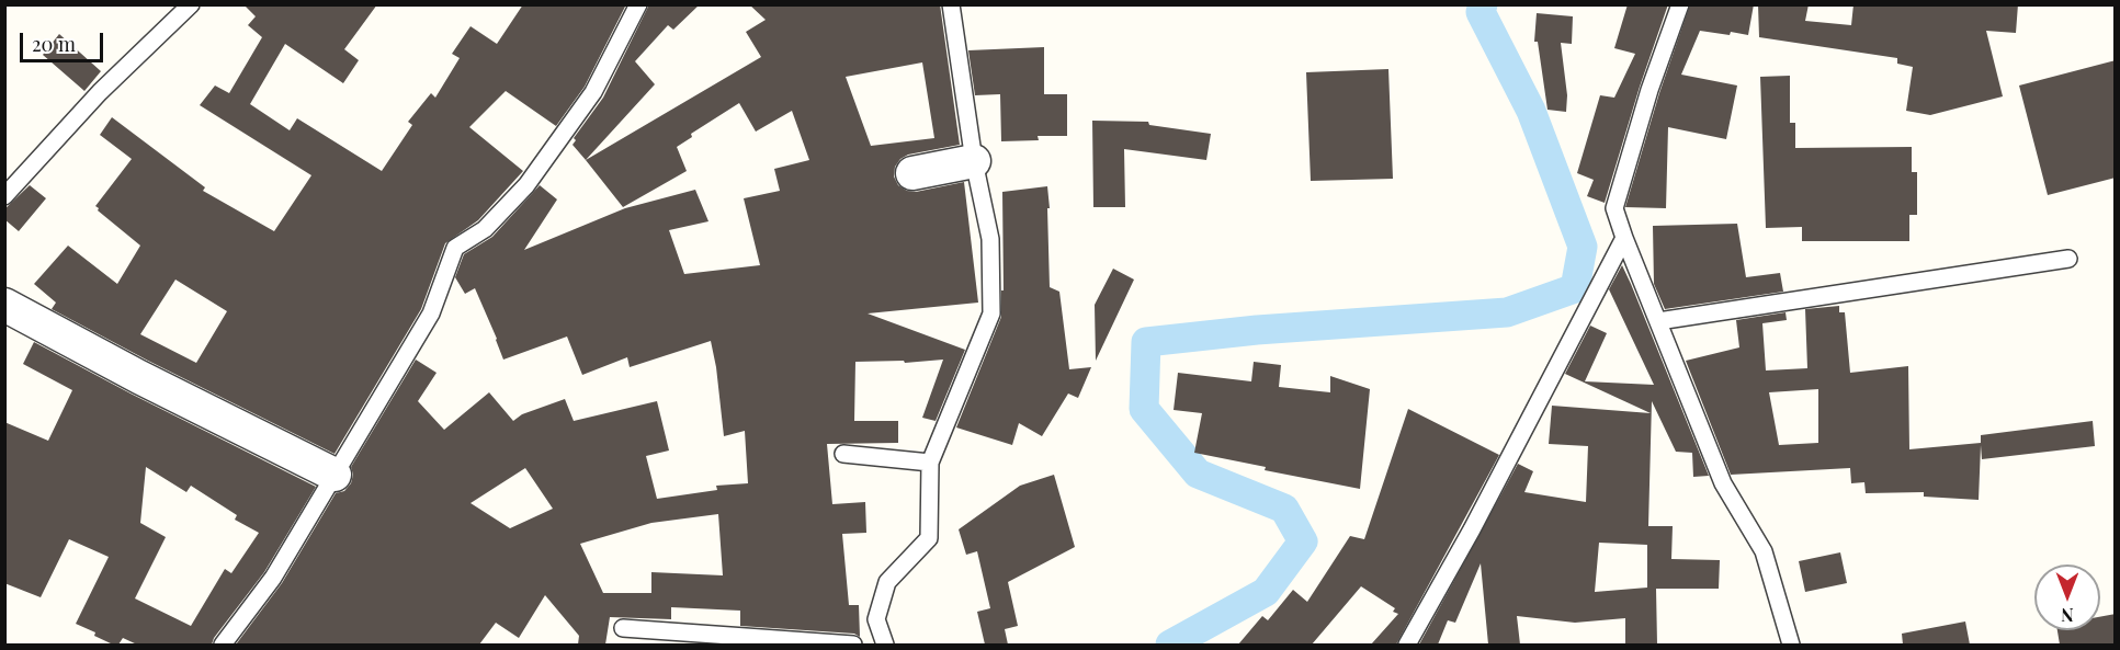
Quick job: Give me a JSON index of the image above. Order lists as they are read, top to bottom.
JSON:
{
  "scale_bar": "20 m",
  "north": "bottom"
}
